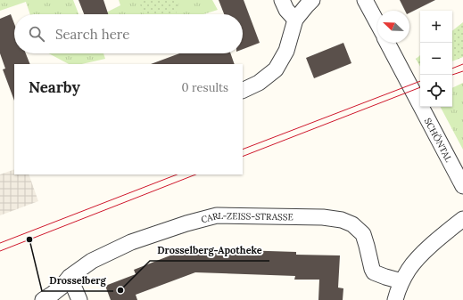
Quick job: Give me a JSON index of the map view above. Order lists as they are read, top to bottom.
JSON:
{
  "streets": {
    "street": ["SCHÖNTAL", "CARL-ZEISS-STRASSE"]
  },
  "places": ["Drosselberg", "Drosselberg-Apotheke"],
  "north": "top left",
  "page": {
    "map_buttons": ["+", "−"],
    "search": "Search here",
    "heading": ["Nearby", "0 results"]
  }
}
